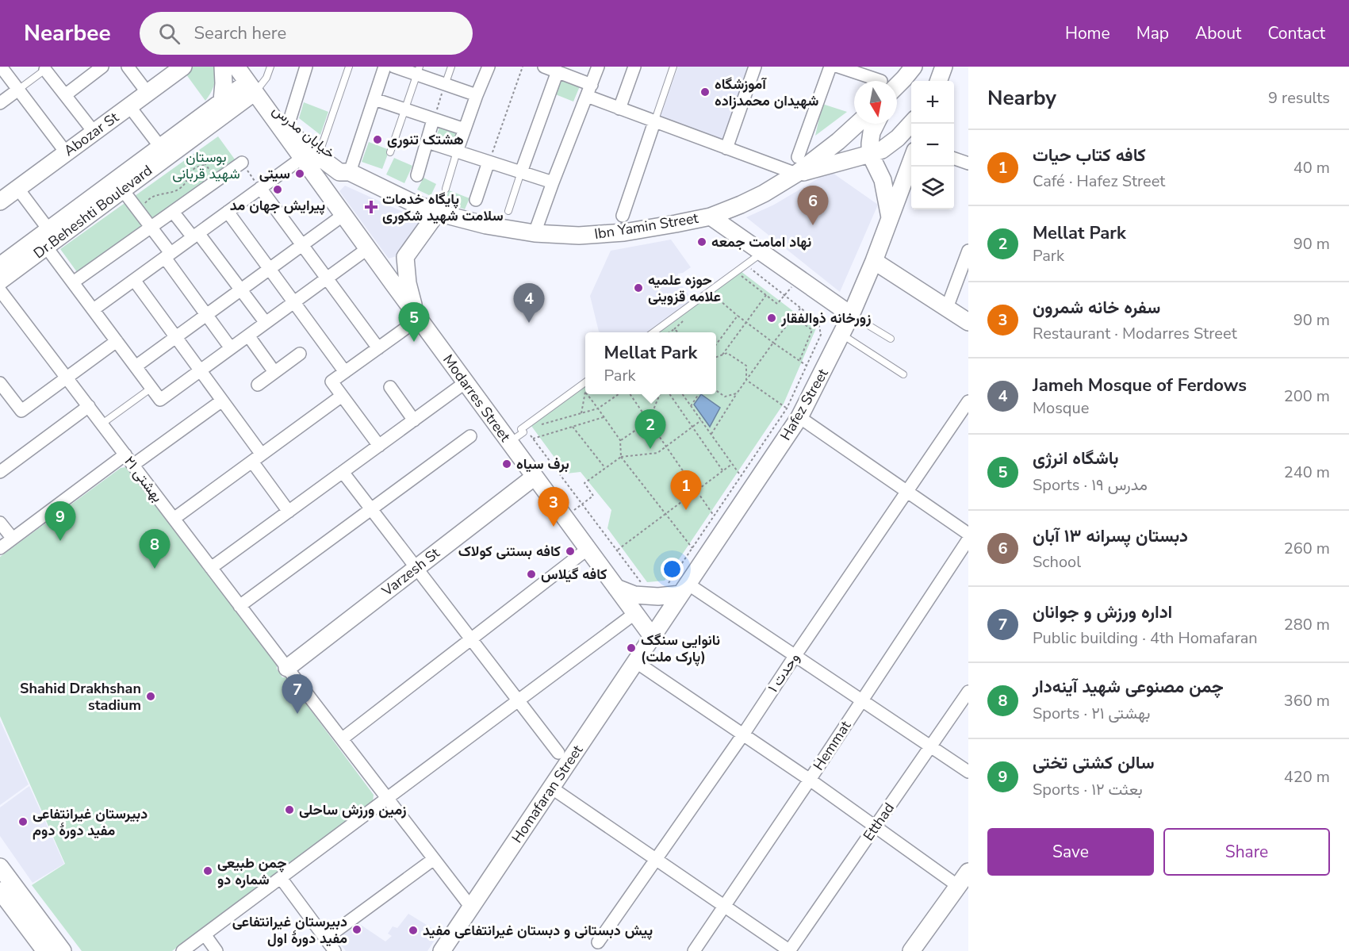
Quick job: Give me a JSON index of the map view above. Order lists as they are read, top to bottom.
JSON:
{
  "streets": {
    "main road": [
      "خیابان مدرس",
      "Abozar St",
      "Dr.Beheshti Boulevard",
      "Ibn Yamin Street",
      "Modarres Street",
      "Hafez Street",
      "Varzesh St",
      "Homafaran Street"
    ],
    "street": [
      "بهشتی ۲۱",
      "وحدت ۱",
      "Hemmat",
      "Etthad"
    ]
  },
  "crossings": [
    ["خیابان مدرس", "Dr.Beheshti Boulevard"],
    ["خیابان مدرس", "Ibn Yamin Street"],
    ["خیابان مدرس", "Modarres Street"],
    ["Dr.Beheshti Boulevard", "Modarres Street"],
    ["Ibn Yamin Street", "Modarres Street"],
    ["Modarres Street", "Hafez Street"],
    ["Modarres Street", "Varzesh St"],
    ["Modarres Street", "Homafaran Street"],
    ["Hafez Street", "Homafaran Street"],
    ["بهشتی ۲۱", "Varzesh St"],
    ["بهشتی ۲۱", "Homafaran Street"]
  ],
  "parks": ["بوستان شهید قربانی"],
  "places": {
    "other": [
      "آموزشگاه شهیدان محمدزاده",
      "هشتک تنوری",
      "سیتی",
      "پیرایش جهان مد",
      "نهاد امامت جمعه",
      "حوزه علمیه علامه قزوینی",
      "زورخانه ذوالفقار",
      "برف سیاه",
      "کافه بستنی کولاک",
      "کافه گیلاس",
      "نانوایی سنگک (پارک ملت)",
      "Shahid Drakhshan stadium",
      "زمین ورزش ساحلی",
      "دبیرستان غیرانتفاعی مفید دورهٔ دوم",
      "چمن طبیعی شماره دو",
      "دبیرستان غیرانتفاعی مفید دورهٔ اول",
      "پیش دبستانی و دبستان غیرانتفاعی مفید"
    ],
    "health": ["پایگاه خدمات سلامت شهید شکوری"]
  },
  "north": "bottom",
  "page": {
    "header": "Nearbee",
    "search": "Search here",
    "nav": [
      "Home",
      "Map",
      "About",
      "Contact"
    ],
    "heading": ["Nearby", "9 results"],
    "map_buttons": ["+", "−"],
    "list": [
      {
        "mark": "1",
        "name": "کافه کتاب حیات",
        "note": "Café · Hafez Street",
        "value": "40 m"
      },
      {
        "mark": "2",
        "name": "Mellat Park",
        "note": "Park",
        "value": "90 m"
      },
      {
        "mark": "3",
        "name": "سفره خانه شمرون",
        "note": "Restaurant · Modarres Street",
        "value": "90 m"
      },
      {
        "mark": "4",
        "name": "Jameh Mosque of Ferdows",
        "note": "Mosque",
        "value": "200 m"
      },
      {
        "mark": "5",
        "name": "باشگاه انرژی",
        "note": "Sports · مدرس ۱۹",
        "value": "240 m"
      },
      {
        "mark": "6",
        "name": "دبستان پسرانه ۱۳ آبان",
        "note": "School",
        "value": "260 m"
      },
      {
        "mark": "7",
        "name": "اداره ورزش و جوانان",
        "note": "Public building · 4th Homafaran",
        "value": "280 m"
      },
      {
        "mark": "8",
        "name": "چمن مصنوعی شهید آینه‌دار",
        "note": "Sports · بهشتی ۲۱",
        "value": "360 m"
      },
      {
        "mark": "9",
        "name": "سالن کشتی تختی",
        "note": "Sports · بعثت ۱۲",
        "value": "420 m"
      }
    ],
    "pins": [
      "6",
      "4",
      "5",
      "2",
      "1",
      "3",
      "9",
      "8",
      "7"
    ],
    "popup": ["Mellat Park", "Park"],
    "buttons": ["Save", "Share"]
  }
}
